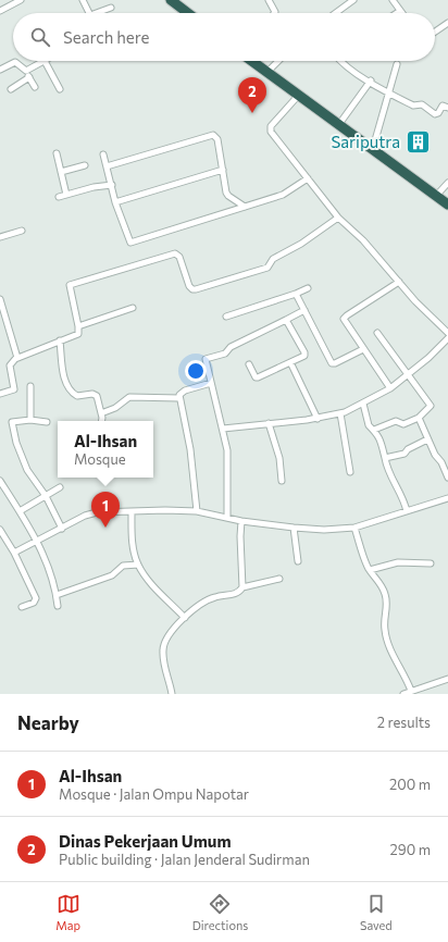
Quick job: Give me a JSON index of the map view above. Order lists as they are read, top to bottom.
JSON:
{
  "places": {
    "building": ["Sariputra"]
  },
  "page": {
    "search": "Search here",
    "pins": ["2", "1"],
    "popup": ["Al-Ihsan", "Mosque"],
    "heading": ["Nearby", "2 results"],
    "list": [
      {
        "mark": "1",
        "name": "Al-Ihsan",
        "note": "Mosque · Jalan Ompu Napotar",
        "value": "200 m"
      },
      {
        "mark": "2",
        "name": "Dinas Pekerjaan Umum",
        "note": "Public building · Jalan Jenderal Sudirman",
        "value": "290 m"
      }
    ],
    "nav": ["Map", "Directions", "Saved"]
  }
}
